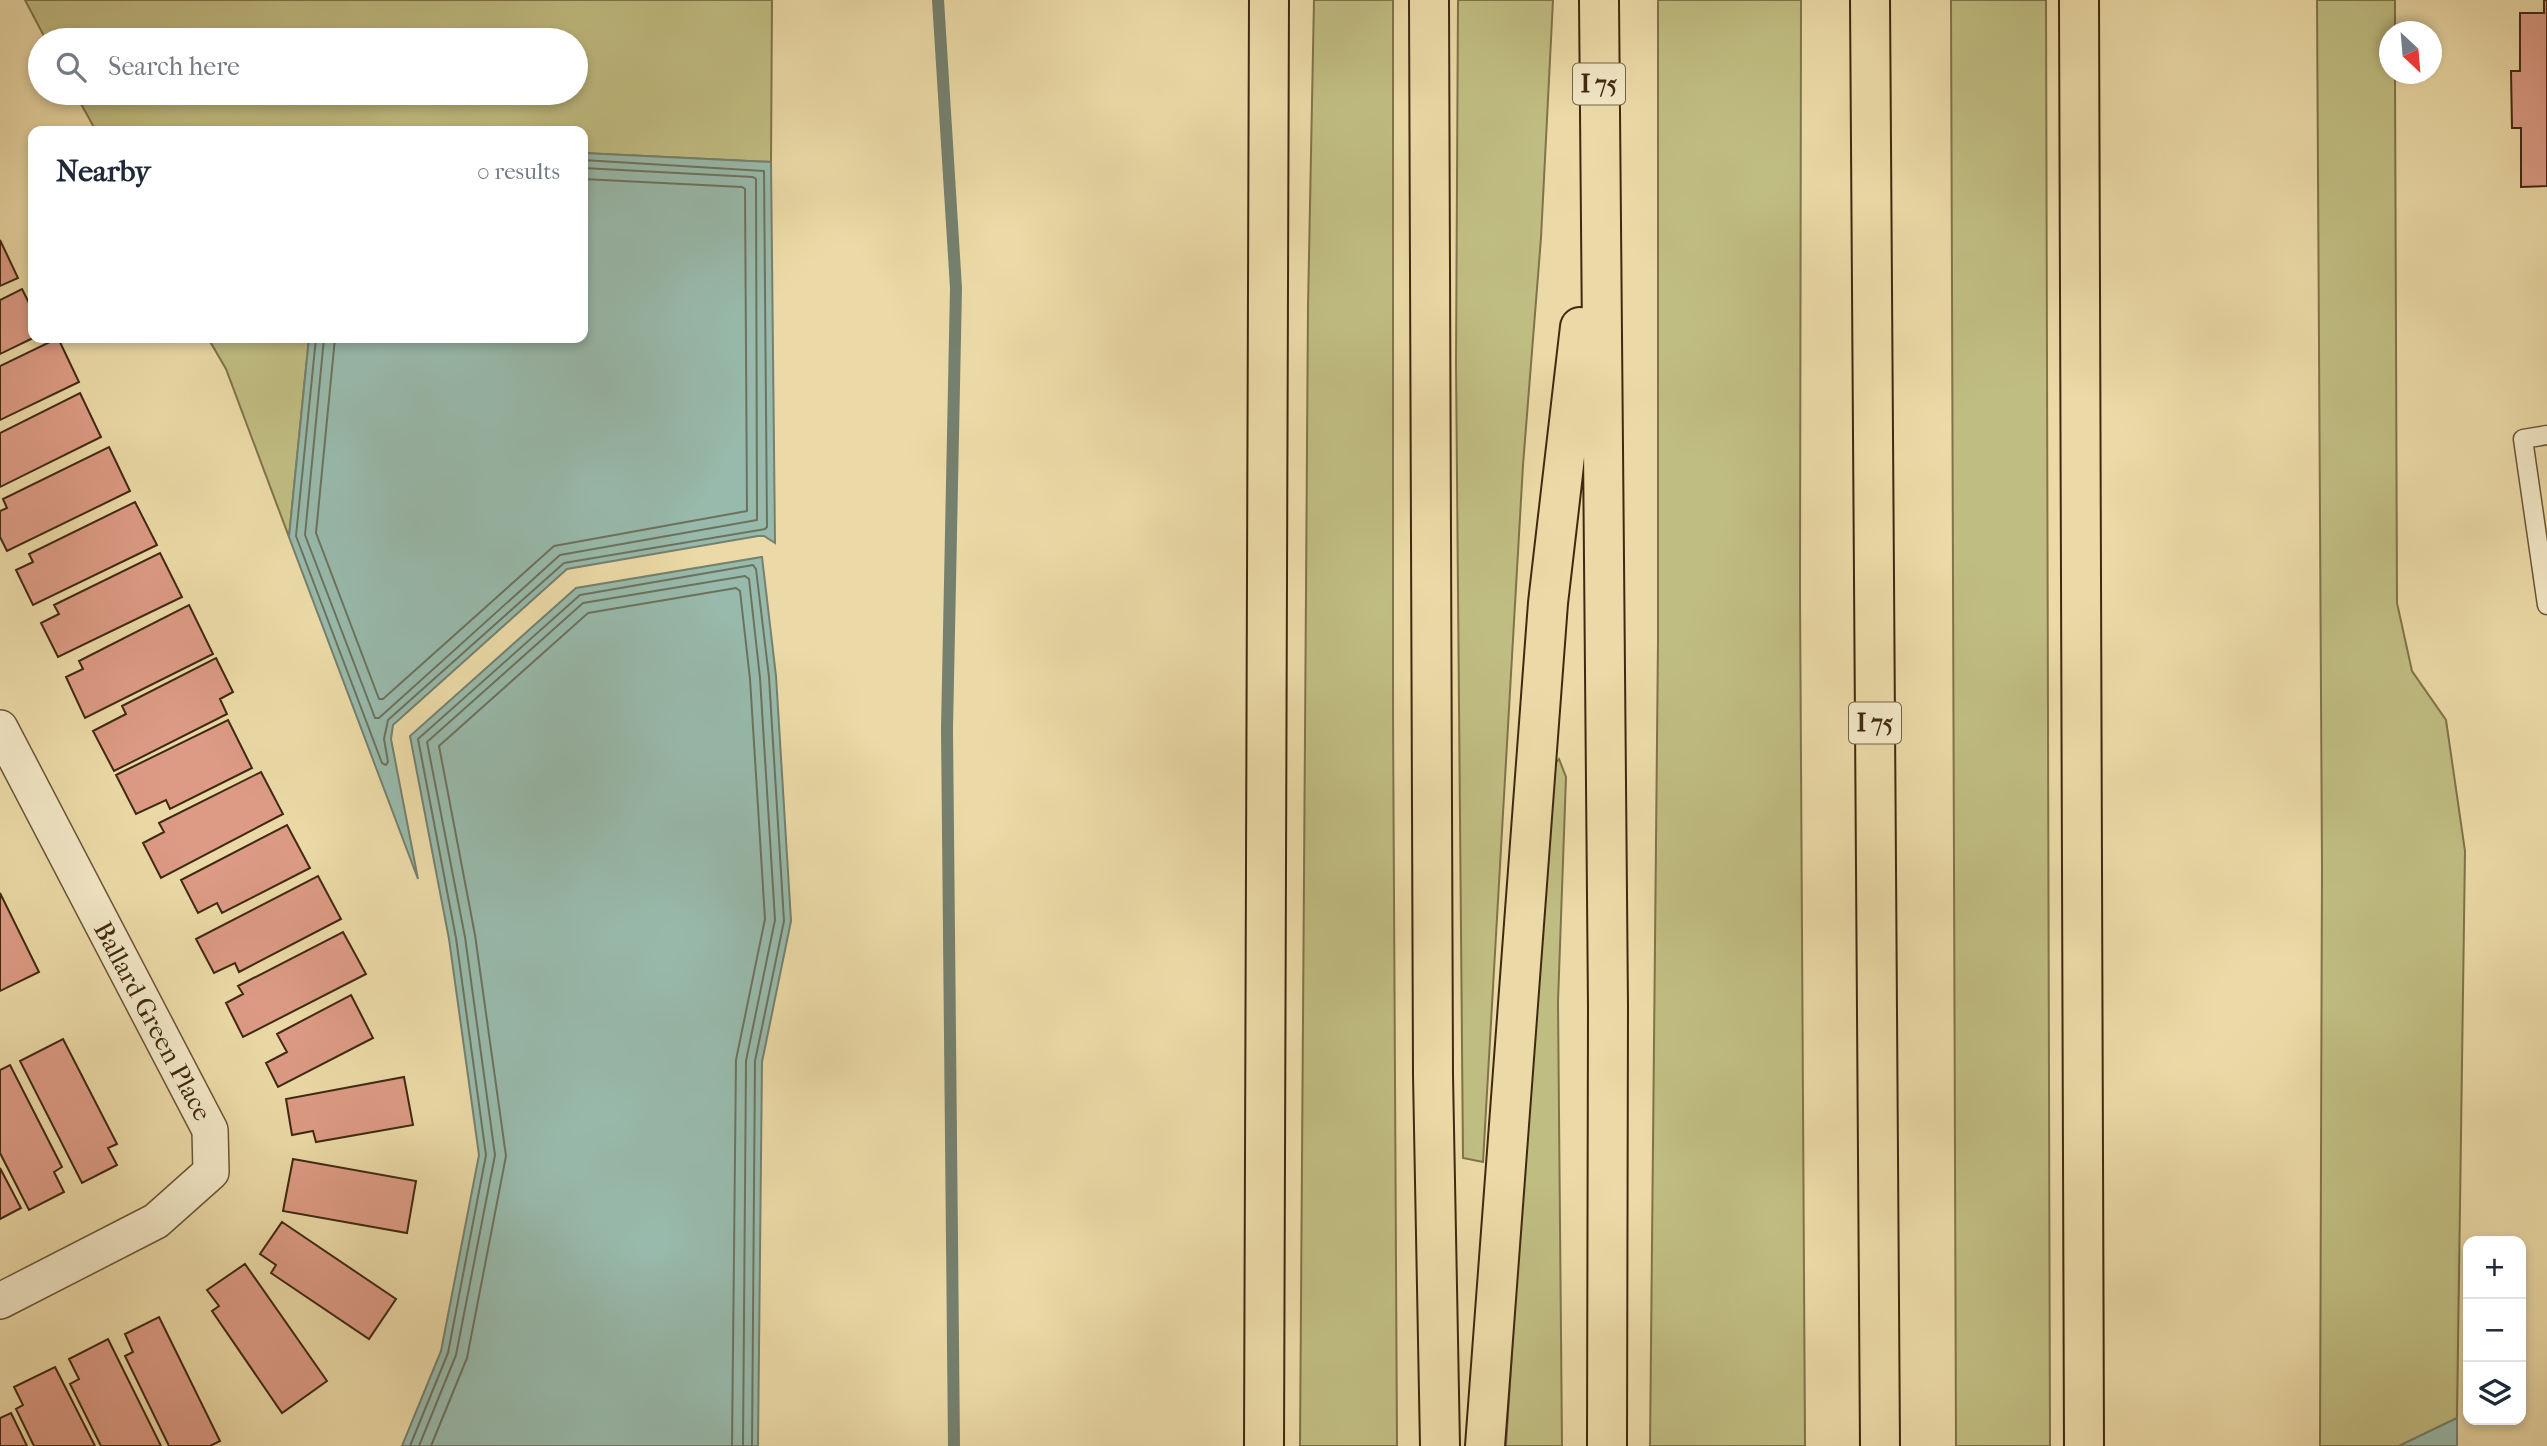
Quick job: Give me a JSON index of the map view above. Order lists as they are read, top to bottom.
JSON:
{
  "streets": {
    "highway": ["I 75"],
    "street": ["Ballard Green Place"]
  },
  "north": "bottom right",
  "page": {
    "search": "Search here",
    "heading": ["Nearby", "0 results"],
    "map_buttons": ["+", "−"]
  }
}
